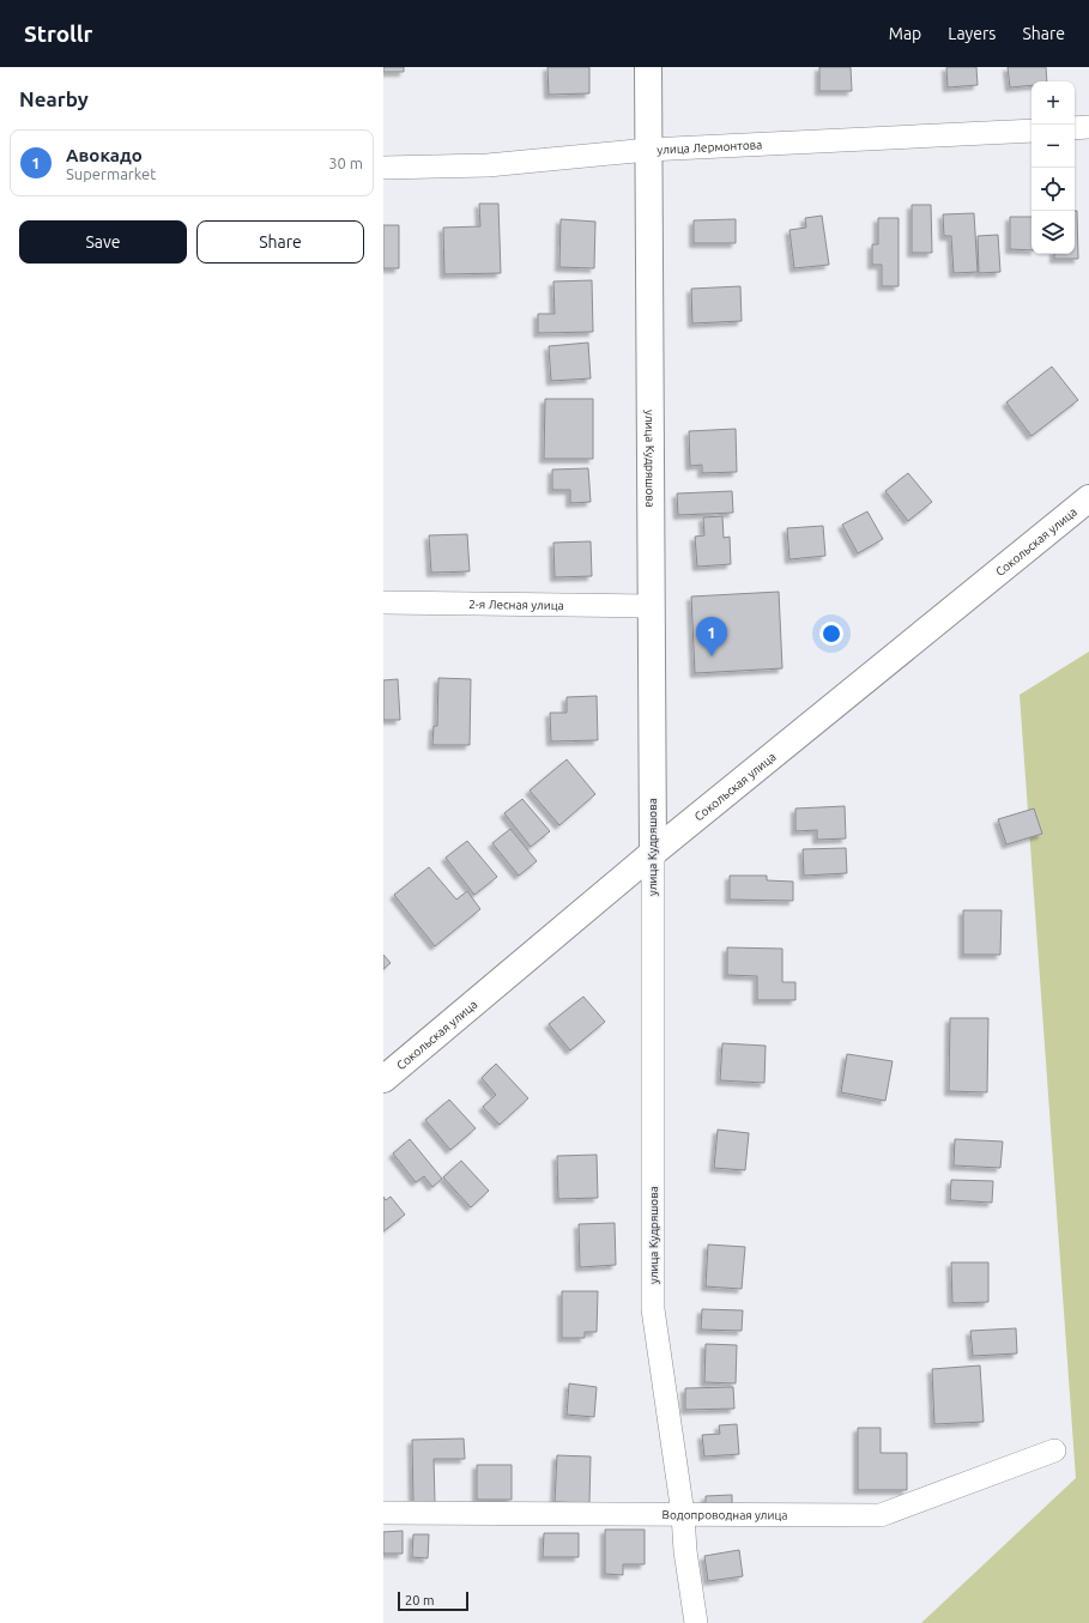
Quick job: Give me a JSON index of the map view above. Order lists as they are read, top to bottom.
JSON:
{
  "streets": {
    "street": [
      "улица Лермонтова",
      "улица Кудряшова",
      "Сокольская улица",
      "2-я Лесная улица",
      "Водопроводная улица"
    ]
  },
  "crossings": [
    ["улица Лермонтова", "улица Кудряшова"],
    ["улица Кудряшова", "Сокольская улица"],
    ["улица Кудряшова", "2-я Лесная улица"],
    ["улица Кудряшова", "Водопроводная улица"]
  ],
  "scale_bar": "20 m",
  "page": {
    "header": "Strollr",
    "nav": ["Map", "Layers", "Share"],
    "heading": "Nearby",
    "map_buttons": ["+", "−"],
    "list": [
      {
        "mark": "1",
        "name": "Авокадо",
        "note": "Supermarket",
        "value": "30 m"
      }
    ],
    "buttons": ["Save", "Share"],
    "pins": "1",
    "scale": "20 m"
  }
}
